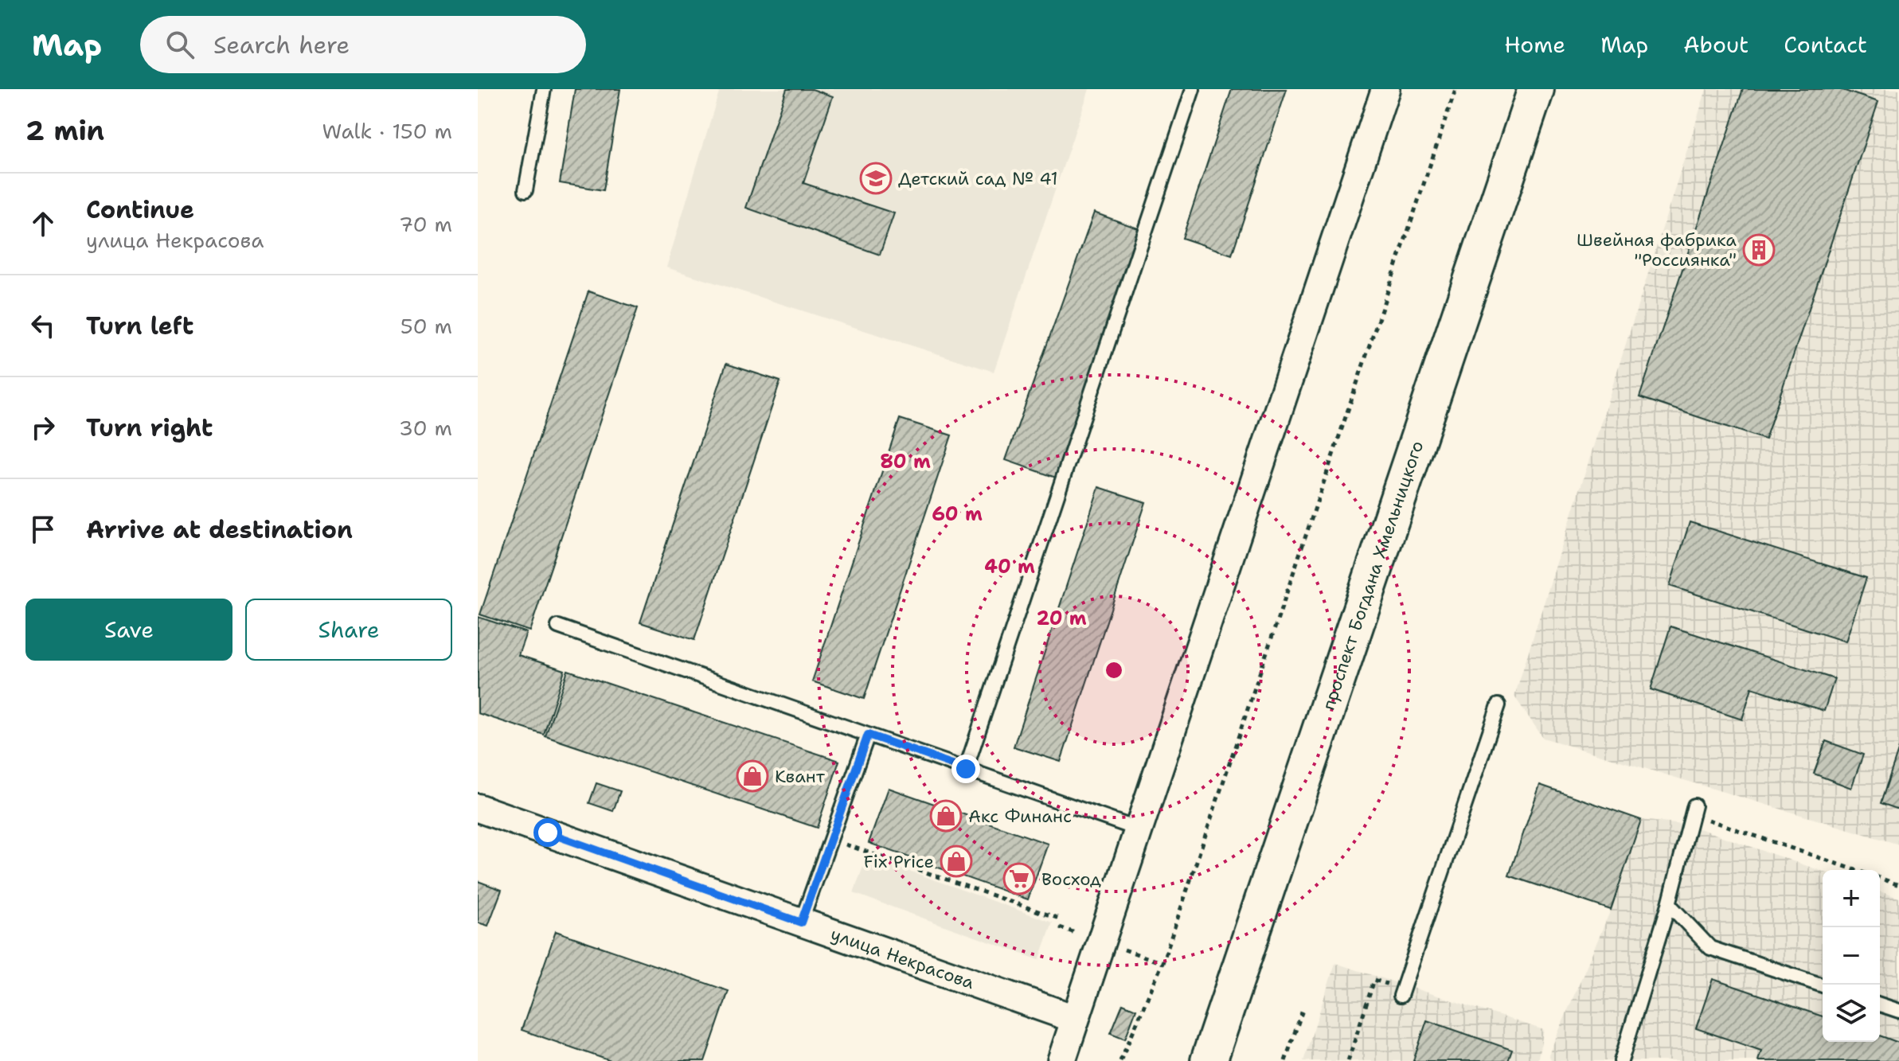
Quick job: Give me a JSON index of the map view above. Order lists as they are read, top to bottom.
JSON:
{
  "streets": {
    "main road": ["проспект Богдана Хмельницкого"],
    "street": ["улица Некрасова"]
  },
  "places": {
    "school or university": ["Детский сад № 41"],
    "building": ["Швейная фабрика \"Россиянка\""],
    "shop": ["Квант", "Акс Финанс", "Fix Price"],
    "supermarket": ["Восход"]
  },
  "page": {
    "header": "Map",
    "search": "Search here",
    "nav": [
      "Home",
      "Map",
      "About",
      "Contact"
    ],
    "heading": ["2 min", "Walk · 150 m"],
    "list": [
      ["Continue", "улица Некрасова", "70 m"],
      ["Turn left", "50 m"],
      ["Turn right", "30 m"],
      "Arrive at destination"
    ],
    "buttons": ["Save", "Share"],
    "map_buttons": ["+", "−"]
  },
  "rings": [
    "80 m",
    "60 m",
    "40 m",
    "20 m"
  ]
}
